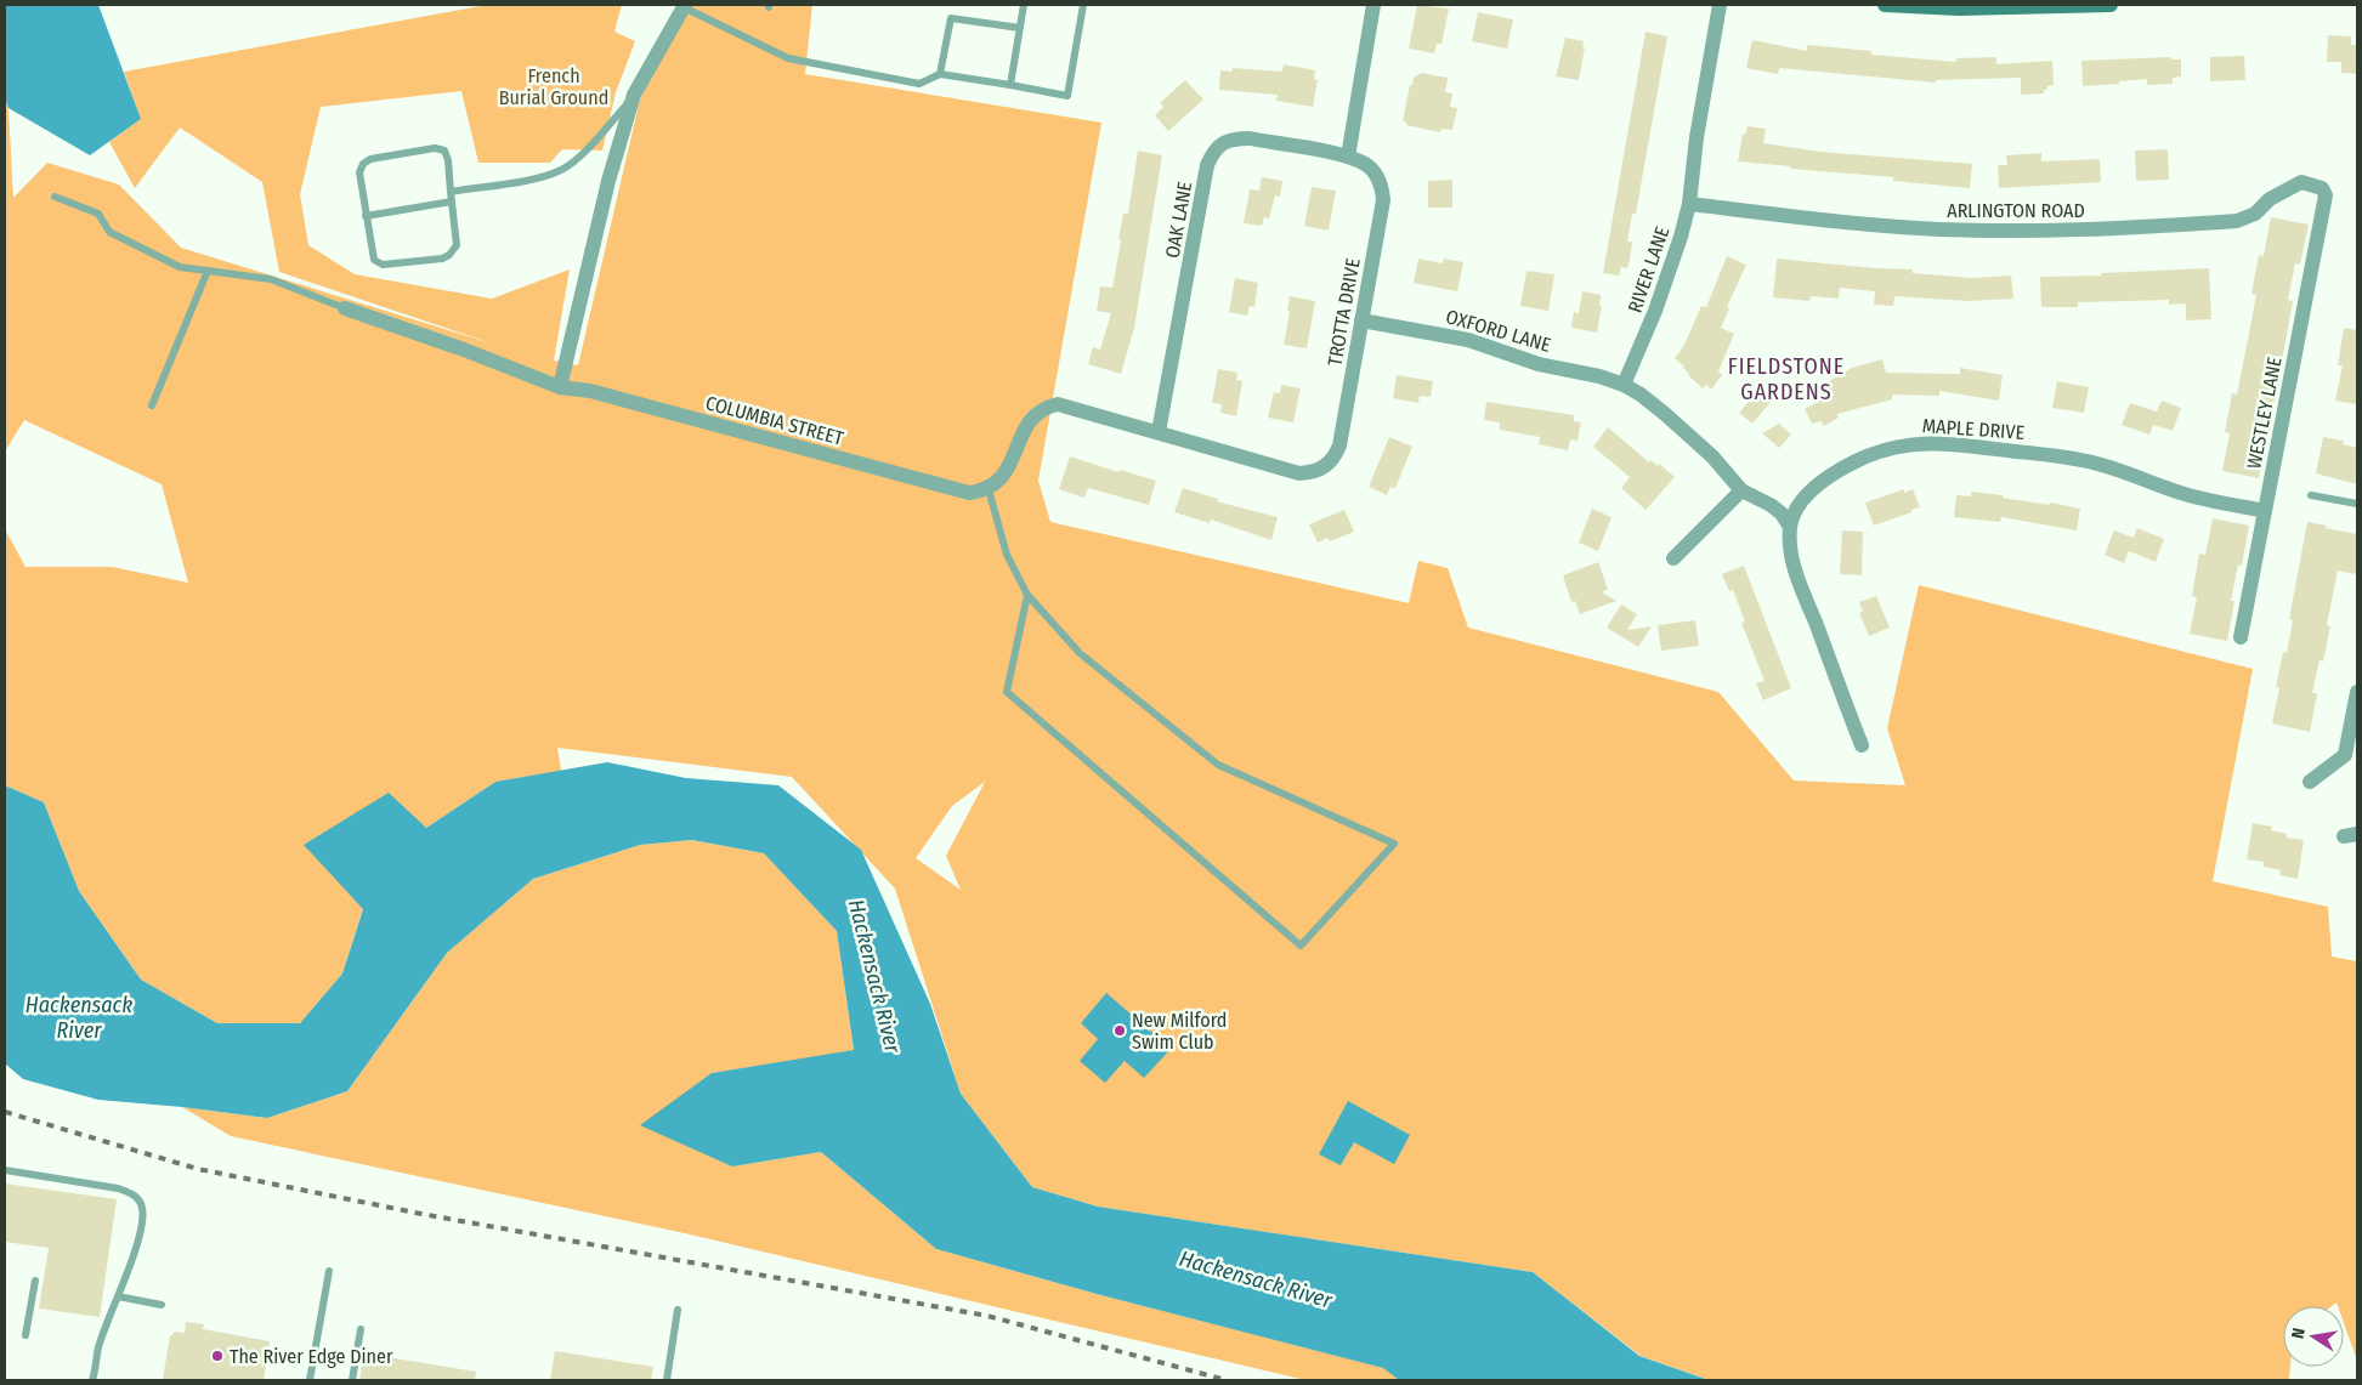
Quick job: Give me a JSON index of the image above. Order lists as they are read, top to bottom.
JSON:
{
  "streets": {
    "street": [
      "ARLINGTON ROAD",
      "OAK LANE",
      "RIVER LANE",
      "TROTTA DRIVE",
      "OXFORD LANE",
      "WESTLEY LANE",
      "COLUMBIA STREET",
      "MAPLE DRIVE"
    ]
  },
  "crossings": [
    ["ARLINGTON ROAD", "RIVER LANE"],
    ["ARLINGTON ROAD", "WESTLEY LANE"],
    ["OAK LANE", "TROTTA DRIVE"],
    ["RIVER LANE", "OXFORD LANE"],
    ["TROTTA DRIVE", "OXFORD LANE"],
    ["WESTLEY LANE", "MAPLE DRIVE"]
  ],
  "districts": ["FIELDSTONE GARDENS"],
  "water": ["Hackensack River"],
  "parks": ["French Burial Ground"],
  "places": ["New Milford Swim Club", "The River Edge Diner"],
  "north": "left"
}
